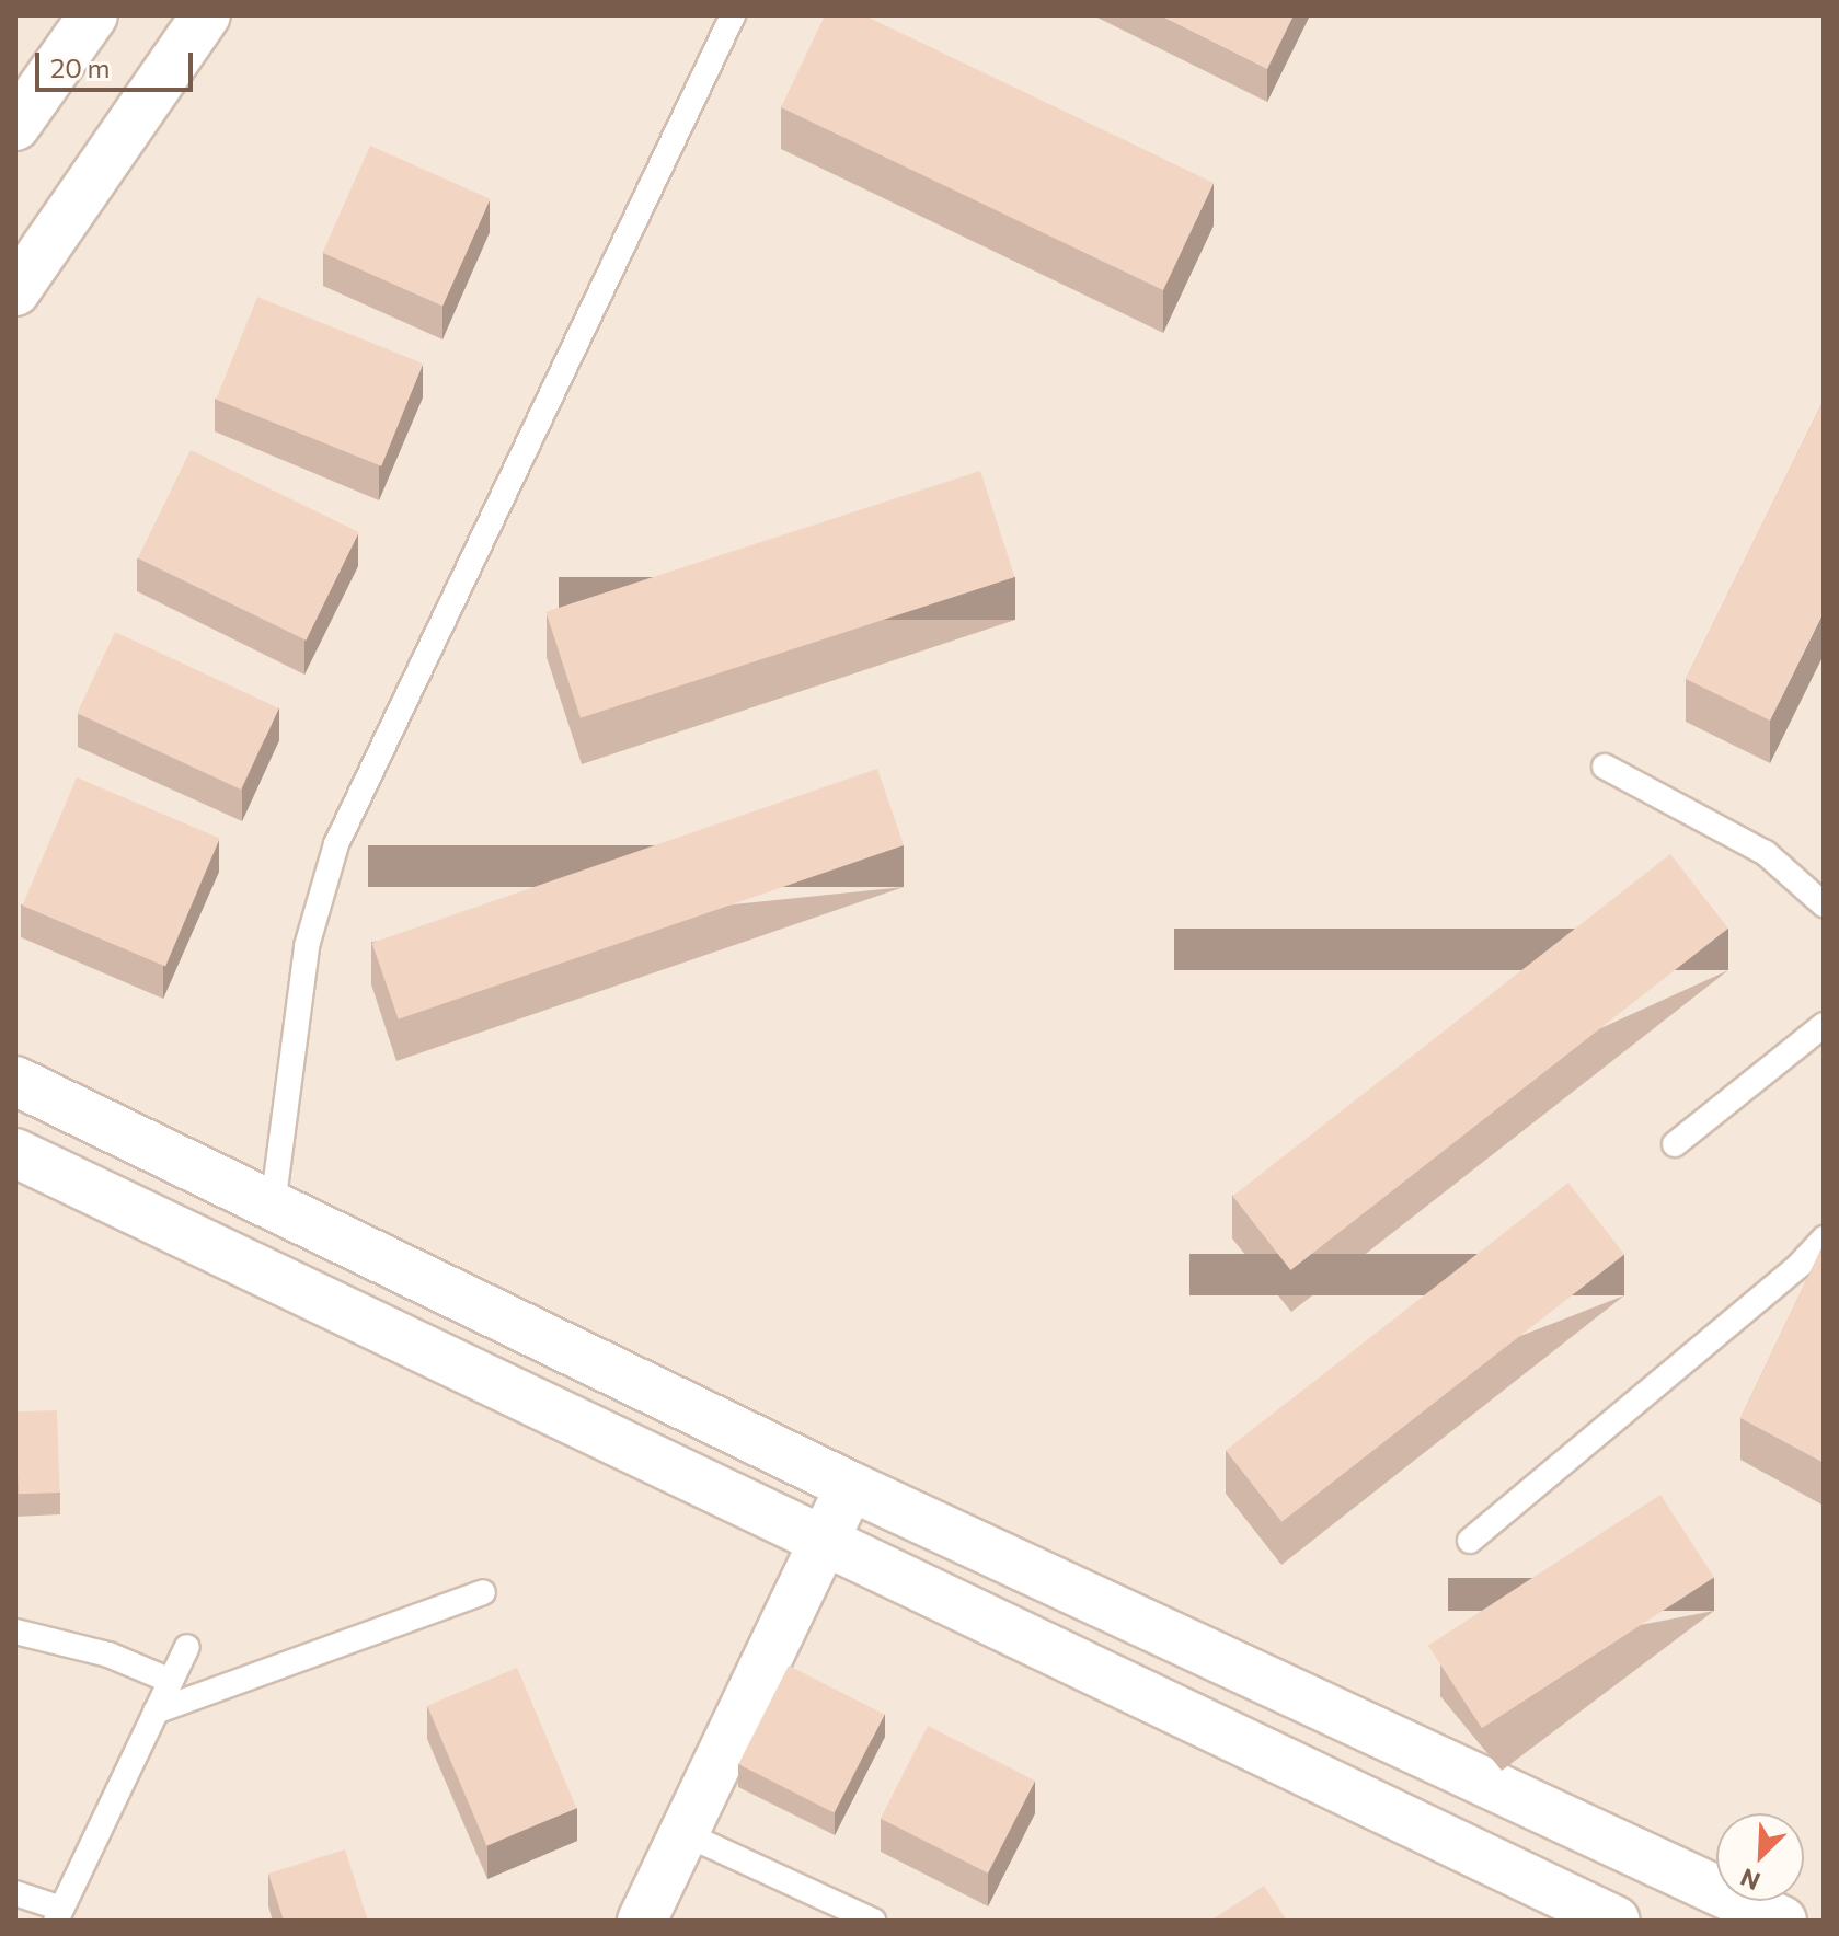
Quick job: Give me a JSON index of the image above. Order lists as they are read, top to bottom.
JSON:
{
  "scale_bar": "20 m",
  "north": "bottom left"
}
